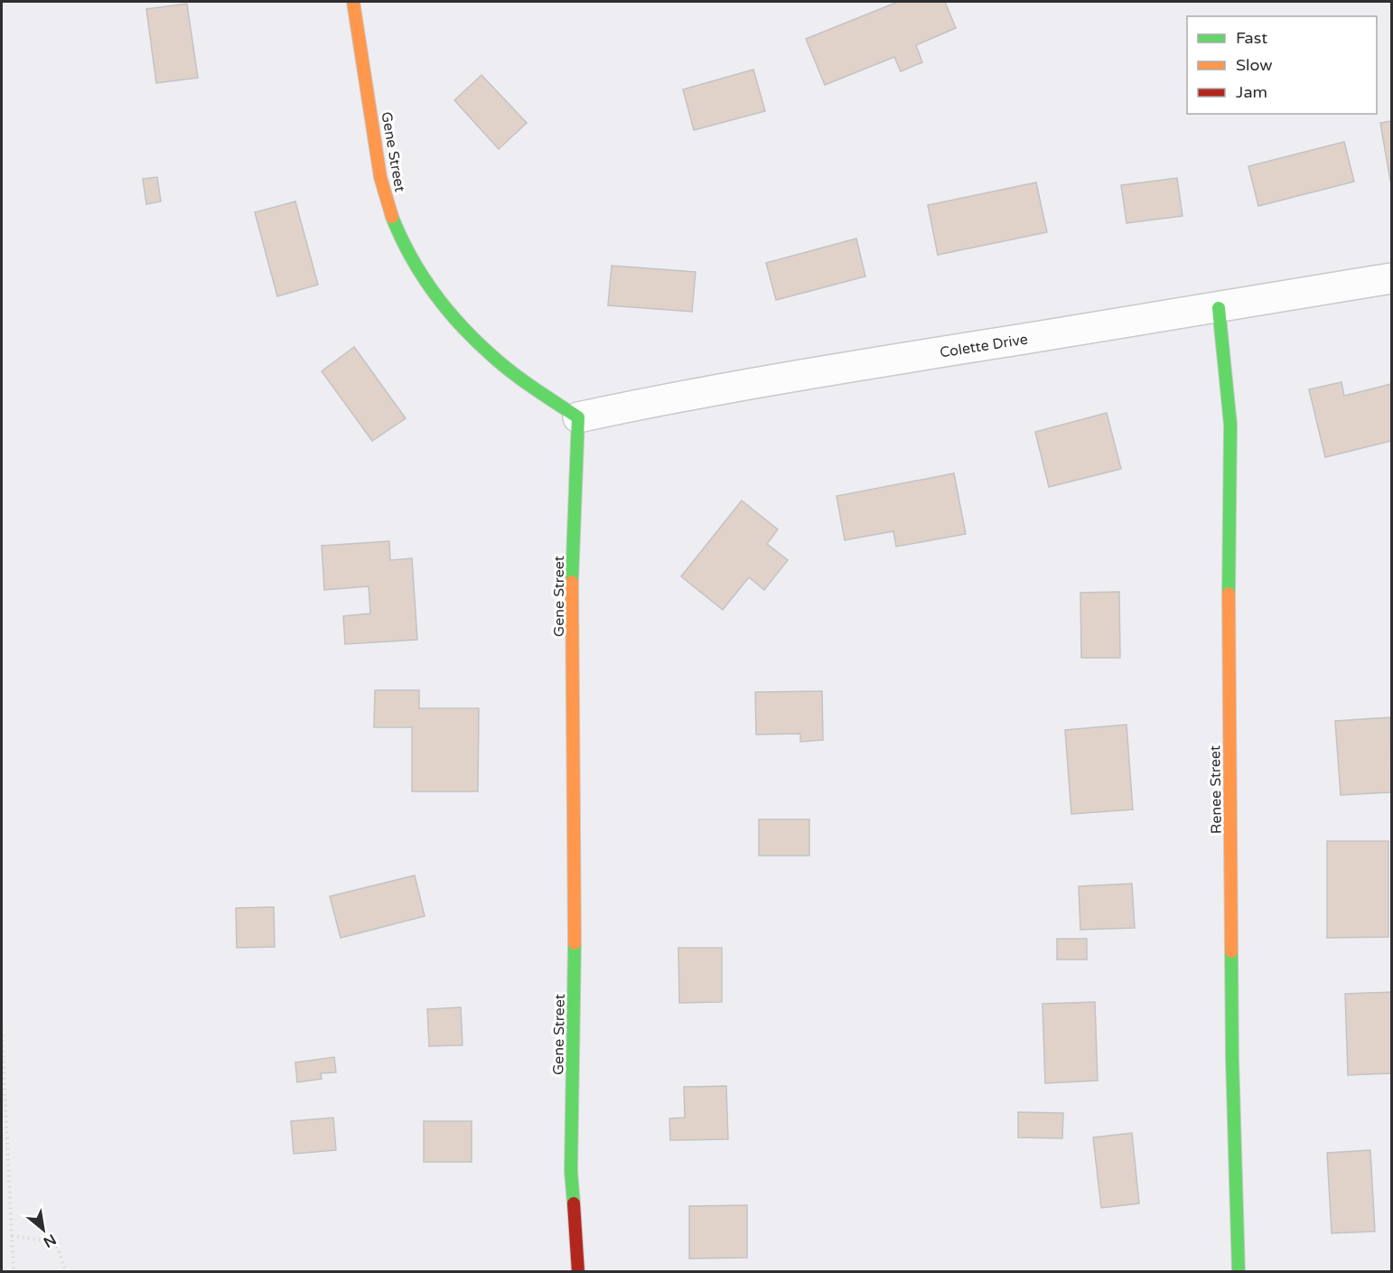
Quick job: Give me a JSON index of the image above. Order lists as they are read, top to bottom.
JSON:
{
  "streets": {
    "street": ["Gene Street", "Colette Drive", "Renee Street"]
  },
  "crossings": [
    ["Gene Street", "Colette Drive"],
    ["Colette Drive", "Renee Street"]
  ],
  "legend": ["Fast", "Slow", "Jam"],
  "north": "bottom right"
}
